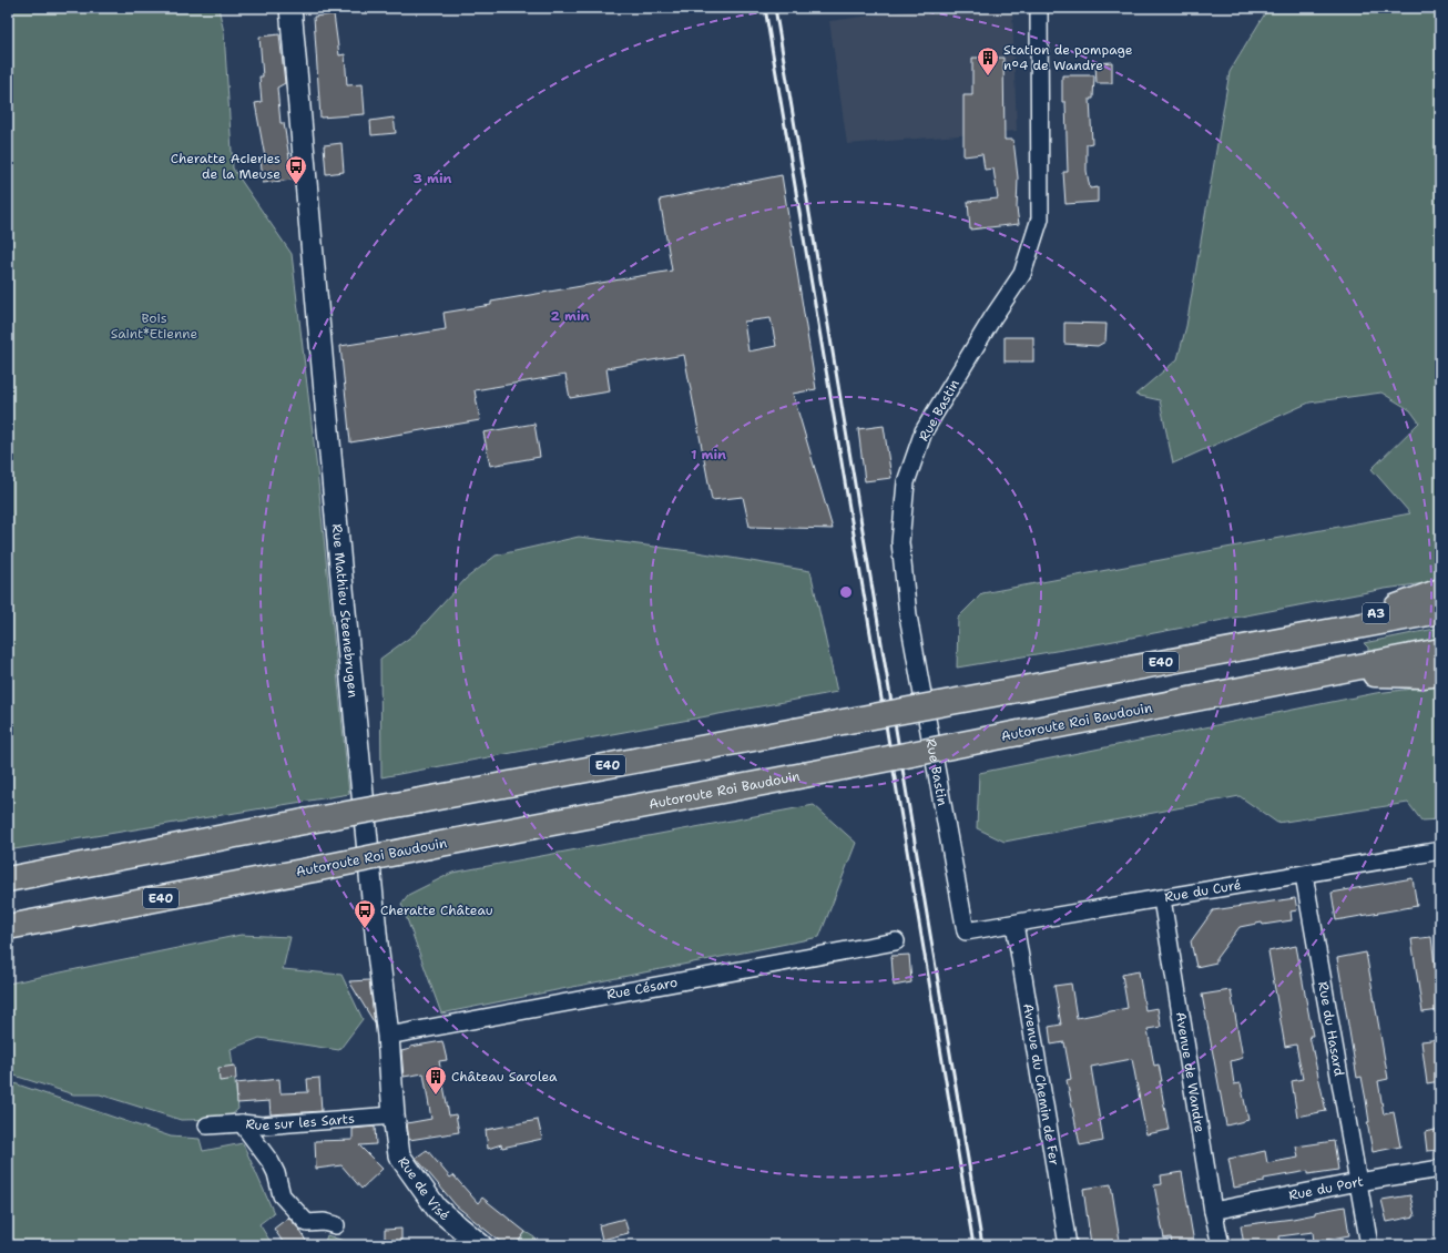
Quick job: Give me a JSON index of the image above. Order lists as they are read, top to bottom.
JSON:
{
  "streets": {
    "highway": ["A3", "E40", "Autoroute Roi Baudouin"],
    "street": [
      "Rue Bastin",
      "Rue Mathieu Steenebrugen",
      "Rue du Curé",
      "Rue Césaro",
      "Rue du Hasard",
      "Avenue de Wandre",
      "Avenue du Chemin de Fer",
      "Rue sur les Sarts",
      "Rue de Visé",
      "Rue du Port"
    ]
  },
  "crossings": [
    ["Rue Bastin", "Rue du Curé"],
    ["Rue Mathieu Steenebrugen", "Rue Césaro"],
    ["Rue Mathieu Steenebrugen", "Rue de Visé"],
    ["A3", "E40"],
    ["Rue du Curé", "Rue du Hasard"],
    ["Rue du Curé", "Avenue de Wandre"],
    ["Rue du Curé", "Avenue du Chemin de Fer"],
    ["Rue Césaro", "Rue de Visé"],
    ["Rue du Hasard", "Rue du Port"],
    ["Avenue de Wandre", "Rue du Port"],
    ["Rue sur les Sarts", "Rue de Visé"]
  ],
  "parks": ["Bois Saint*Etienne"],
  "places": {
    "building": ["Station de pompage n°4 de Wandre", "Château Sarolea"],
    "bus stop": ["Cheratte Acieries de la Meuse", "Cheratte Château"]
  },
  "rings": ["3 min", "2 min", "1 min"]
}
